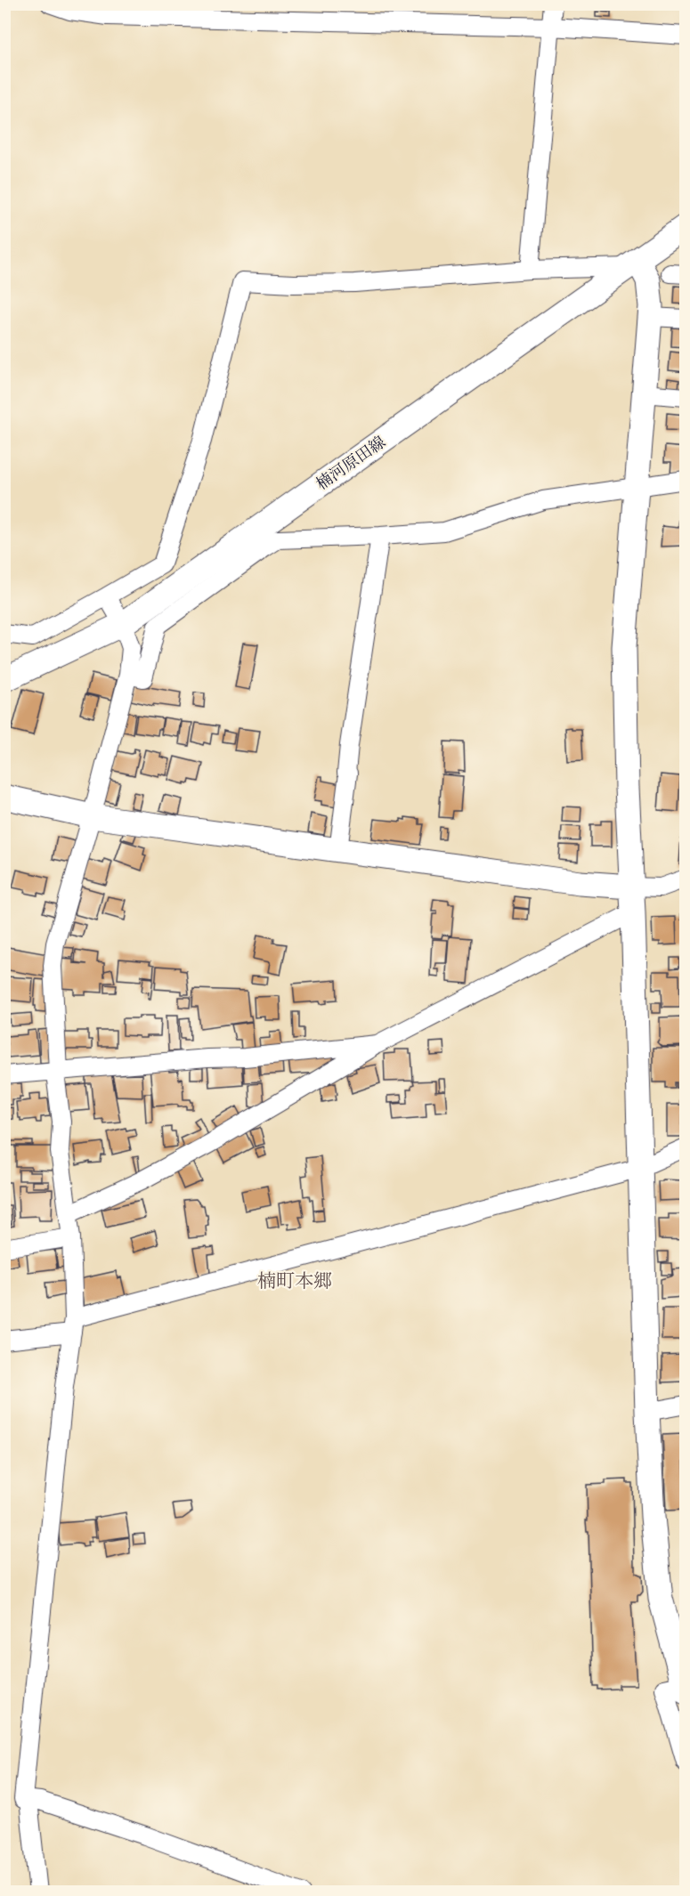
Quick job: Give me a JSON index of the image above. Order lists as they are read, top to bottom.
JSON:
{
  "streets": {
    "street": ["楠河原田線"]
  },
  "districts": ["楠町本郷"]
}
